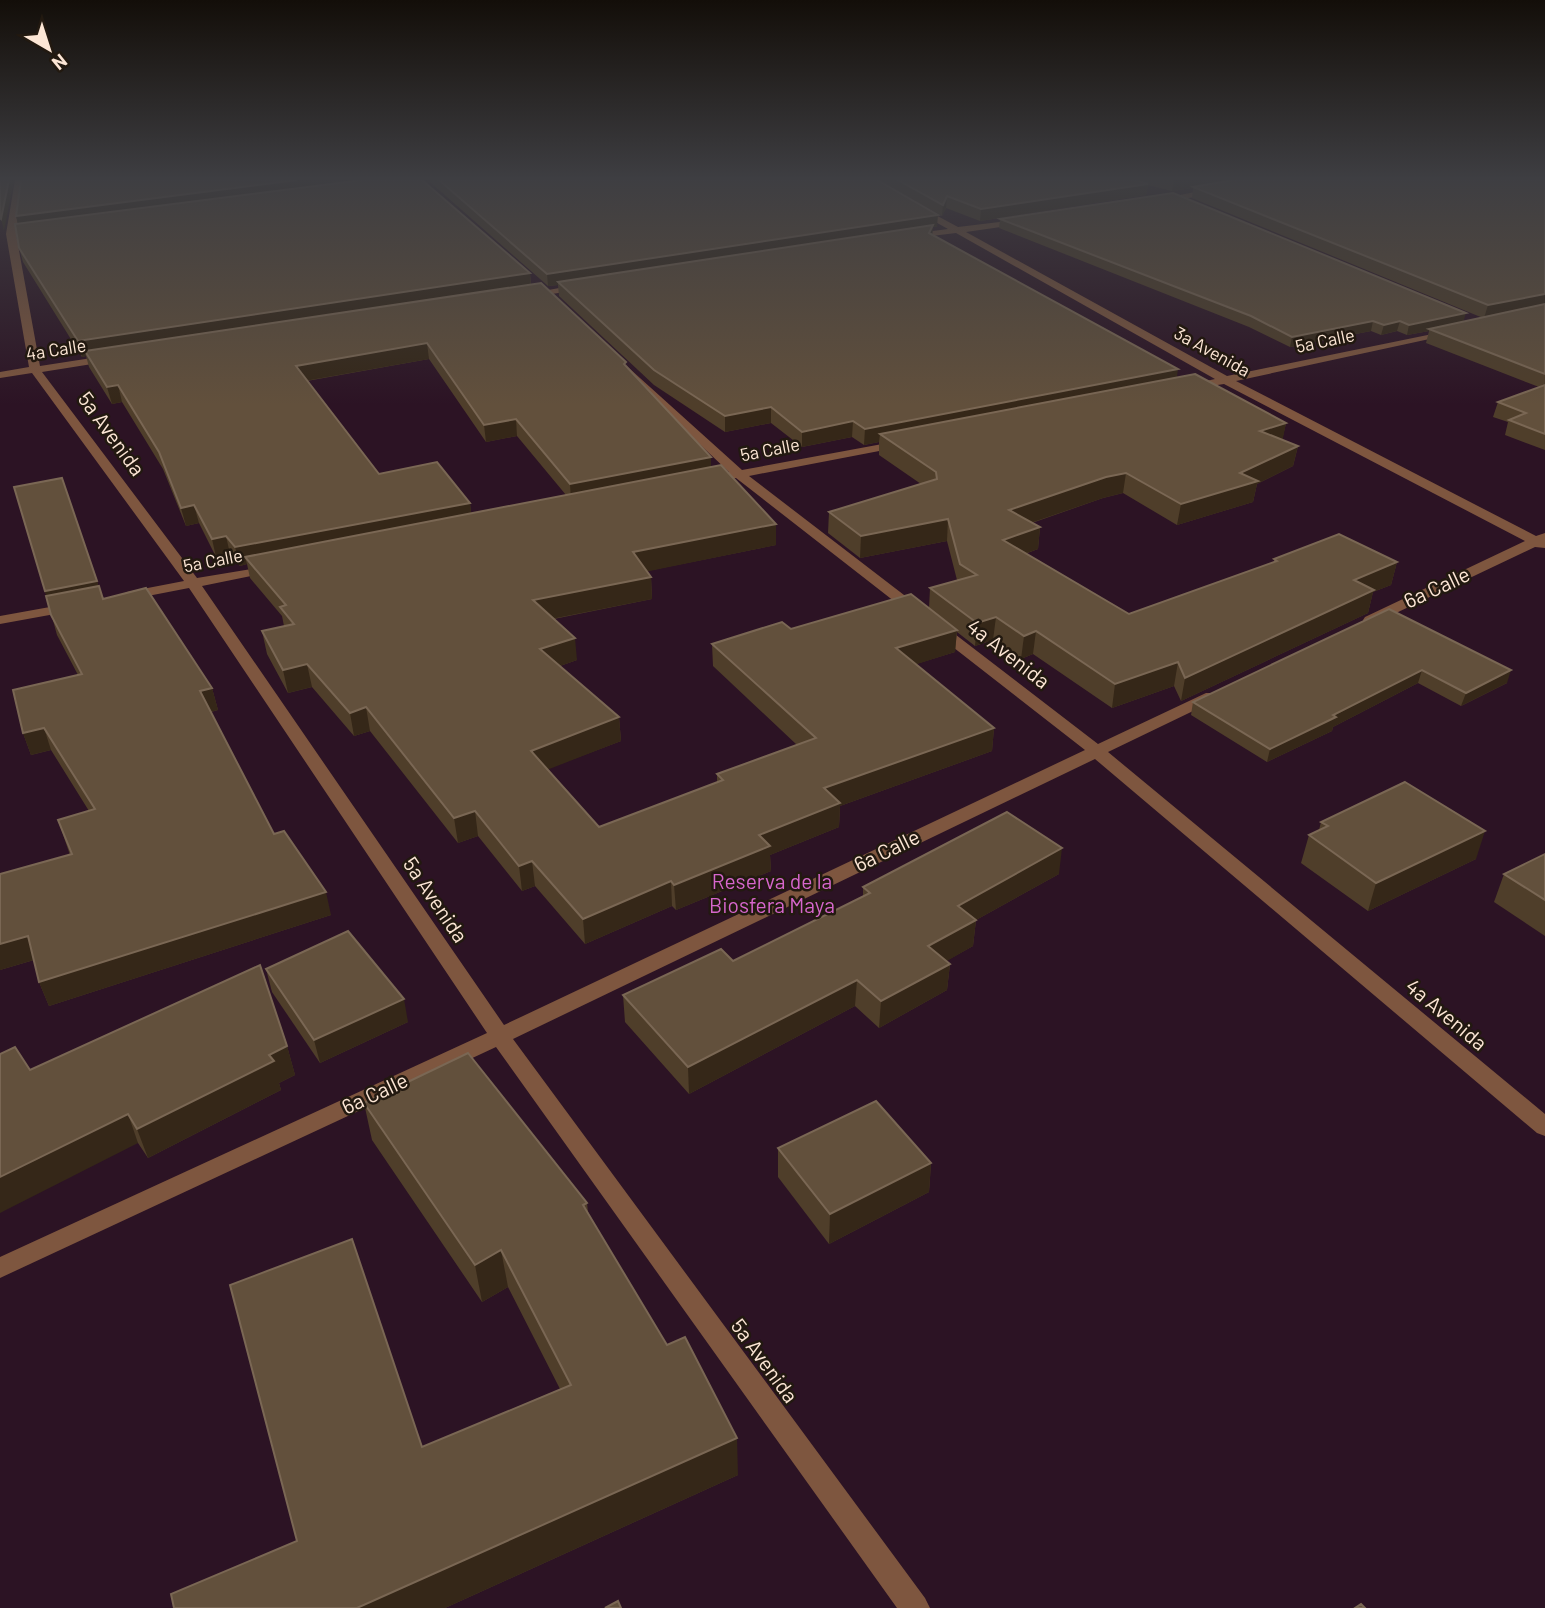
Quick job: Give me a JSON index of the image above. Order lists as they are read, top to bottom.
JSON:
{
  "streets": {
    "street": [
      "5a Calle",
      "4a Calle",
      "3a Avenida",
      "5a Avenida",
      "6a Calle",
      "4a Avenida"
    ]
  },
  "crossings": [
    ["5a Calle", "3a Avenida"],
    ["5a Calle", "5a Avenida"],
    ["5a Calle", "4a Avenida"],
    ["4a Calle", "5a Avenida"],
    ["3a Avenida", "6a Calle"],
    ["5a Avenida", "6a Calle"],
    ["6a Calle", "4a Avenida"]
  ],
  "parks": ["Reserva de la Biosfera Maya"],
  "north": "bottom right"
}
